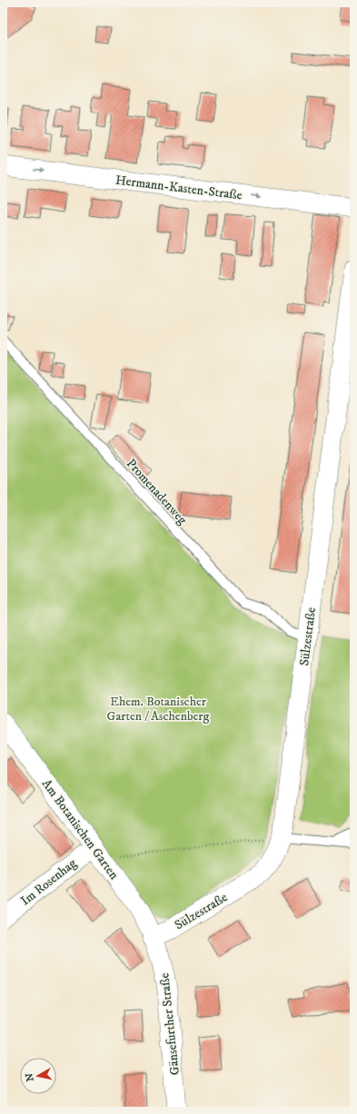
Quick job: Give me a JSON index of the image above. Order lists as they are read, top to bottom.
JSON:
{
  "streets": {
    "street": [
      "Hermann-Kasten-Straße",
      "Sülzestraße",
      "Am Botanischen Garten",
      "Im Rosenhag",
      "Gänsefurther Straße"
    ],
    "lane": ["Promenadenweg"]
  },
  "crossings": [
    ["Promenadenweg", "Sülzestraße"],
    ["Sülzestraße", "Am Botanischen Garten"],
    ["Sülzestraße", "Gänsefurther Straße"],
    ["Am Botanischen Garten", "Im Rosenhag"],
    ["Am Botanischen Garten", "Gänsefurther Straße"]
  ],
  "one_way": ["Hermann-Kasten-Straße"],
  "parks": ["Ehem. Botanischer Garten / Aschenberg"],
  "north": "left"
}
